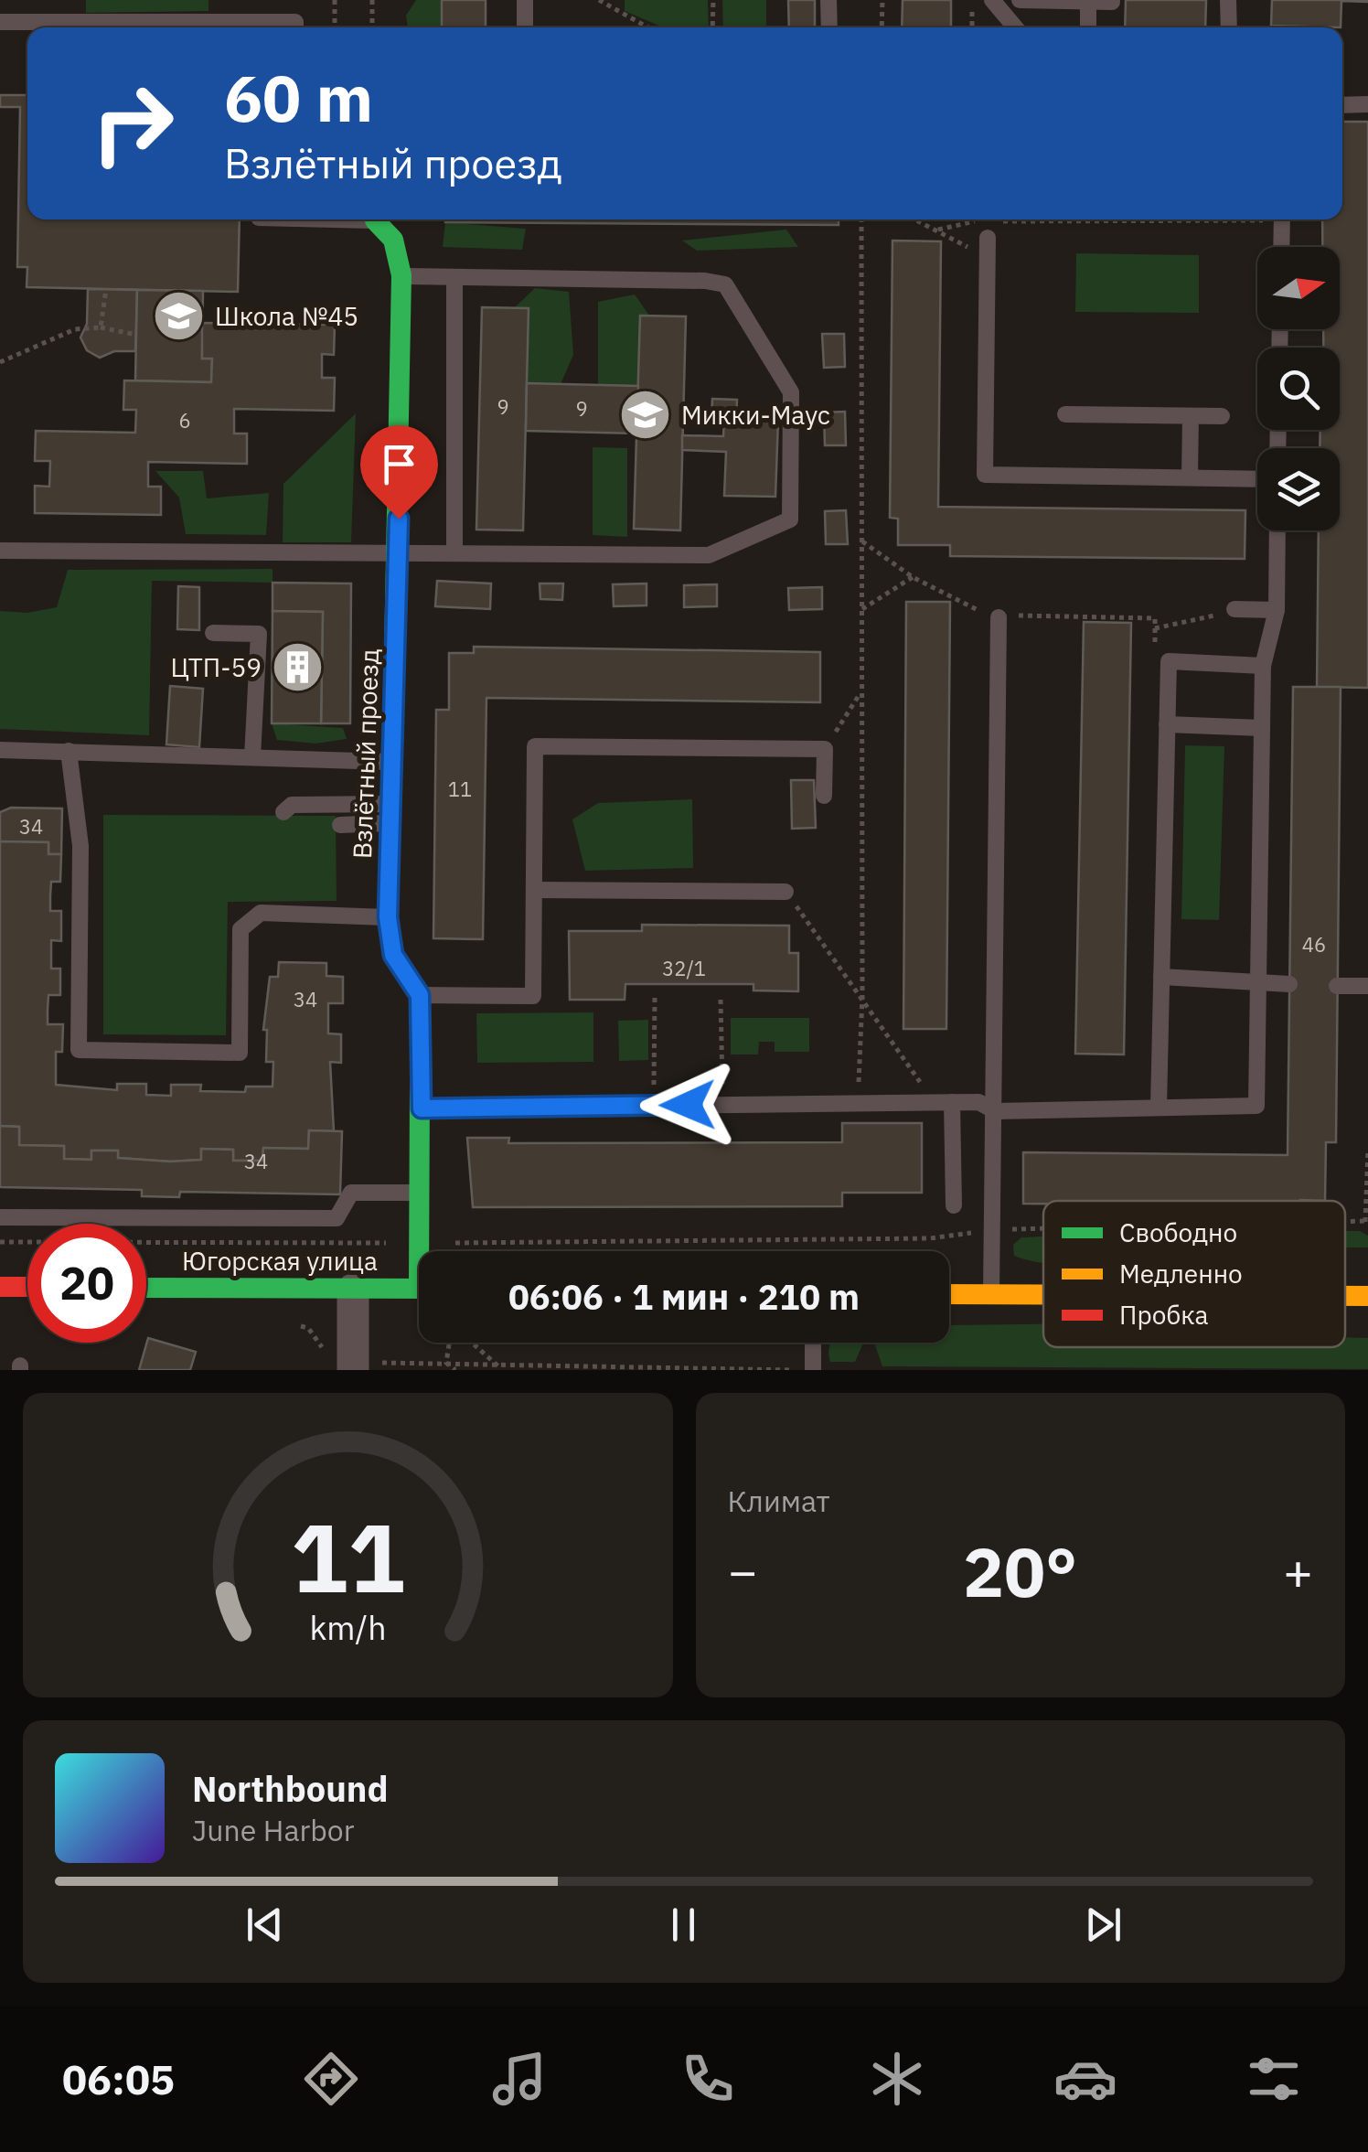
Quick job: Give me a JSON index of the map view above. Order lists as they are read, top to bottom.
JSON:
{
  "streets": {
    "street": ["Взлётный проезд", "Югорская улица"]
  },
  "places": {
    "school or university": ["Школа №45", "Микки-Маус"],
    "building": ["ЦТП-59"]
  },
  "house_numbers": [
    "9",
    "9",
    "6",
    "11",
    "34",
    "46",
    "32/1",
    "34",
    "34"
  ],
  "legend": ["Свободно", "Медленно", "Пробка"],
  "north": "right",
  "page": {
    "turn": ["60 m", "Взлётный проезд"],
    "limit": "20",
    "trip": "06:06 · 1 мин · 210 m",
    "tile": "Климат",
    "heat": ["−", "20°", "+"],
    "song": ["Northbound", "June Harbor"],
    "tabs": "06:05",
    "gauge": ["11", "km/h"]
  }
}
